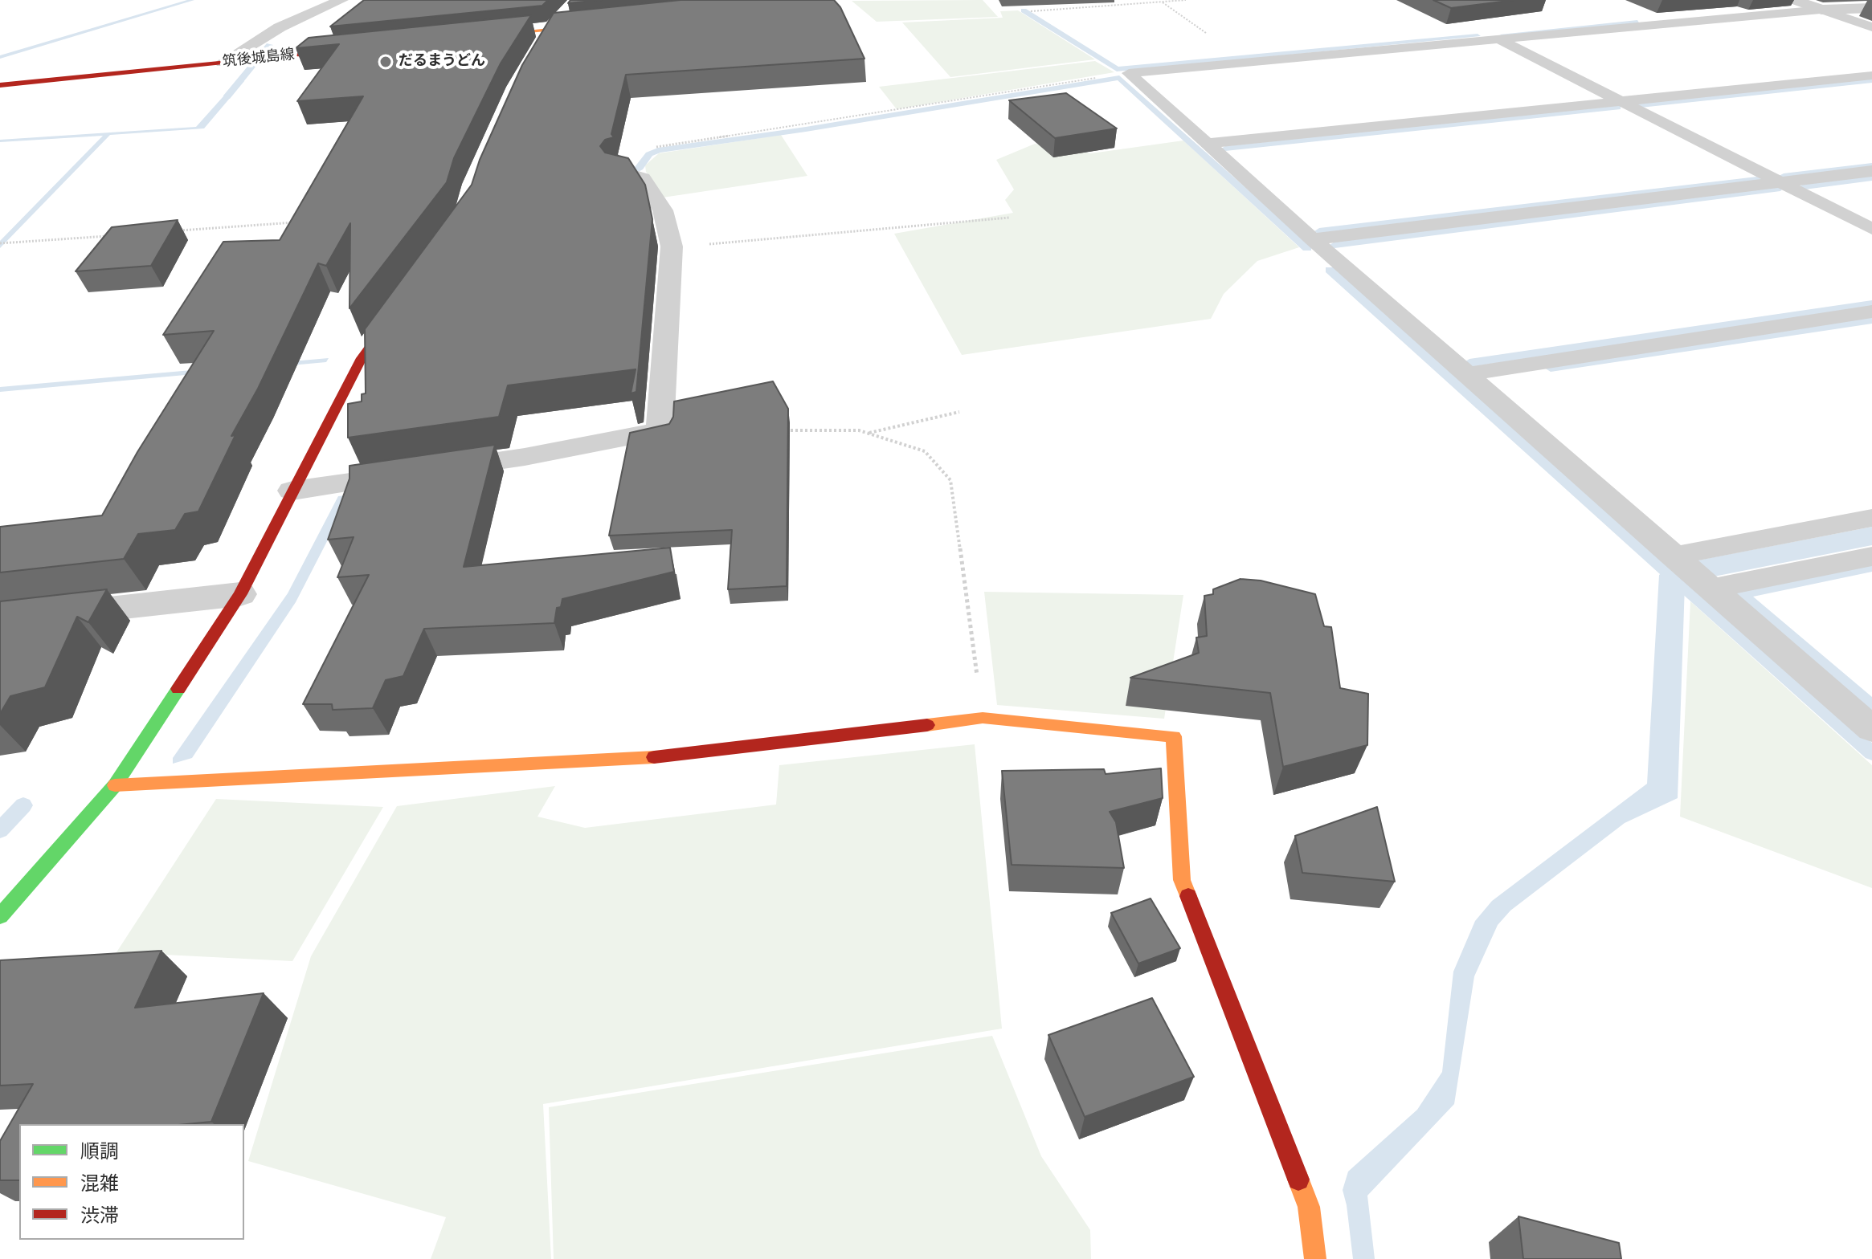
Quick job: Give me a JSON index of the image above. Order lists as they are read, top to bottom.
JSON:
{
  "streets": {
    "street": ["筑後城島線"]
  },
  "places": ["だるまうどん"],
  "legend": ["順調", "混雑", "渋滞"]
}
